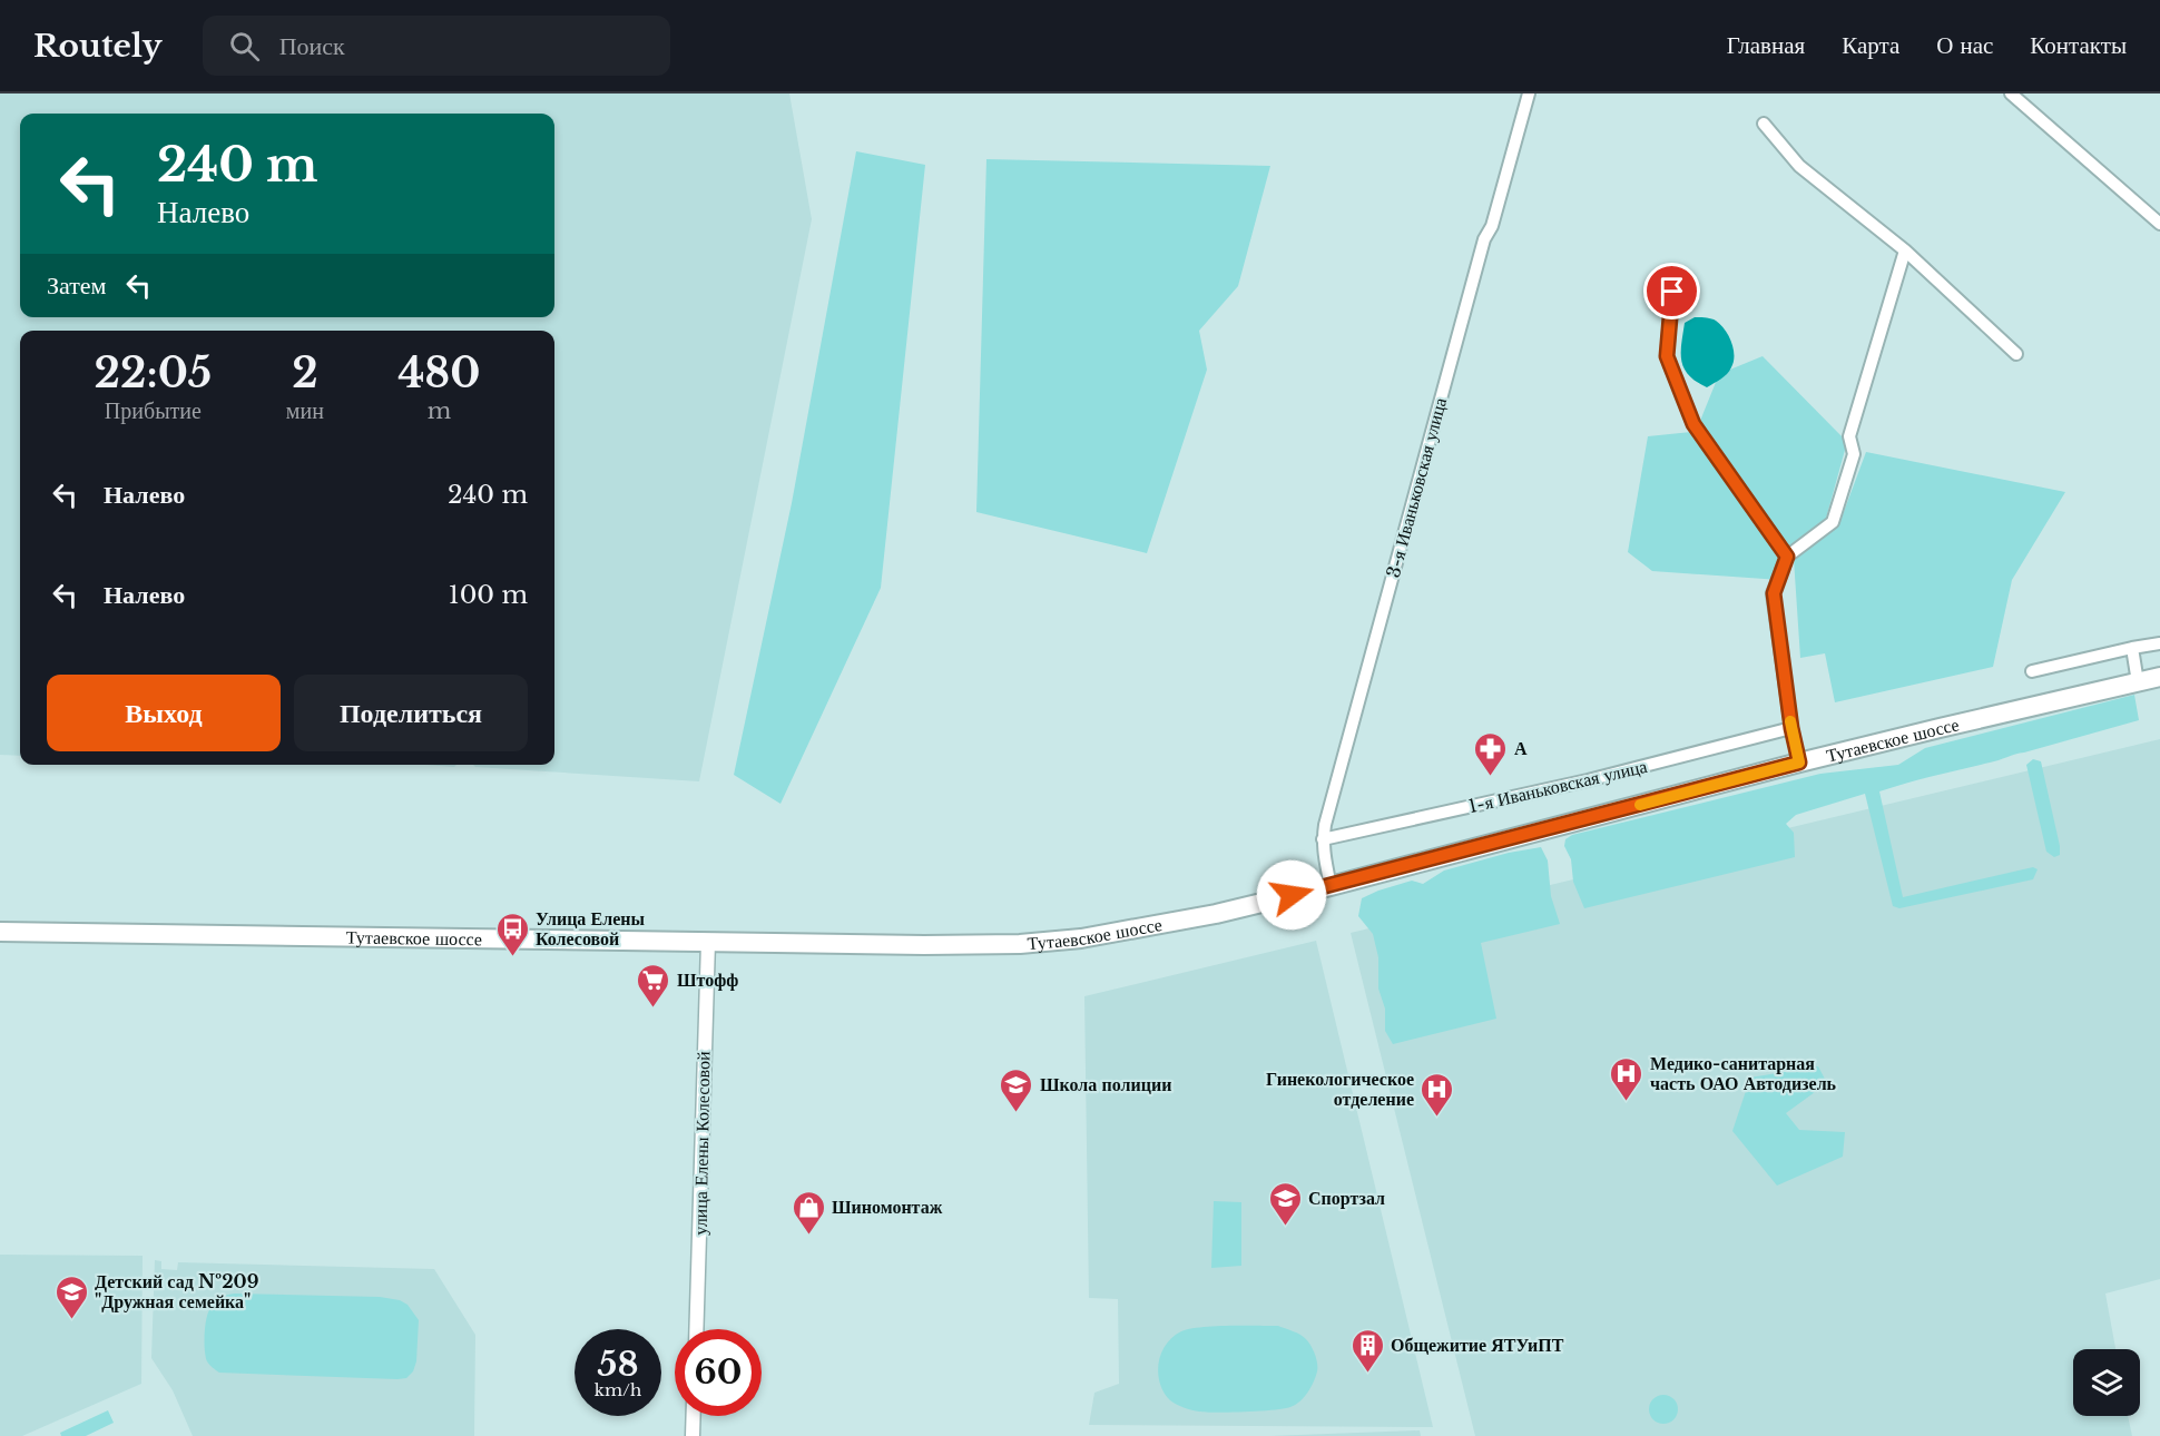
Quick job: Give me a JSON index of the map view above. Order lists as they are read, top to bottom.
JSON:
{
  "streets": {
    "main road": ["Тутаевское шоссе"],
    "street": ["3-я Иваньковская улица", "1-я Иваньковская улица", "улица Елены Колесовой"]
  },
  "crossings": [
    ["3-я Иваньковская улица", "Тутаевское шоссе"],
    ["3-я Иваньковская улица", "1-я Иваньковская улица"],
    ["Тутаевское шоссе", "улица Елены Колесовой"]
  ],
  "places": {
    "pharmacy": ["А"],
    "bus stop": ["Улица Елены Колесовой"],
    "supermarket": ["Штофф"],
    "hospital": ["Медико-санитарная часть ОАО Автодизель", "Гинекологическое отделение"],
    "school or university": ["Школа полиции", "Спортзал", "Детский сад №209 \"Дружная семейка\""],
    "shop": ["Шиномонтаж"],
    "building": ["Общежитие ЯТУиПТ"]
  },
  "page": {
    "header": "Routely",
    "search": "Поиск",
    "nav": [
      "Главная",
      "Карта",
      "О нас",
      "Контакты"
    ],
    "turn": ["240 m", "Налево"],
    "then": "Затем",
    "eta": [
      "22:05",
      "Прибытие",
      "2",
      "мин",
      "480",
      "m"
    ],
    "list": [
      {
        "name": "Налево",
        "value": "240 m"
      },
      {
        "name": "Налево",
        "value": "100 m"
      }
    ],
    "buttons": ["Выход", "Поделиться"],
    "speed": "58 km/h",
    "limit": "60"
  }
}
